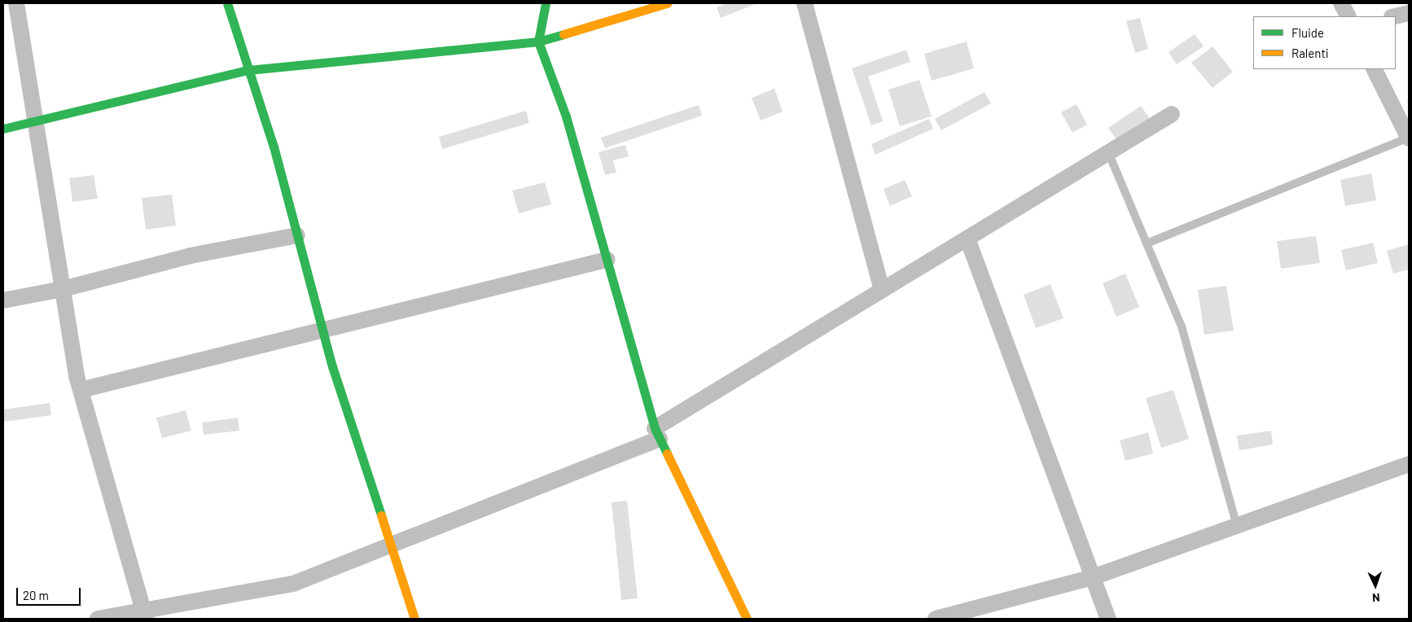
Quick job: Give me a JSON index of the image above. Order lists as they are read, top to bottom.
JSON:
{
  "legend": ["Fluide", "Ralenti"],
  "scale_bar": "20 m",
  "north": "bottom"
}
